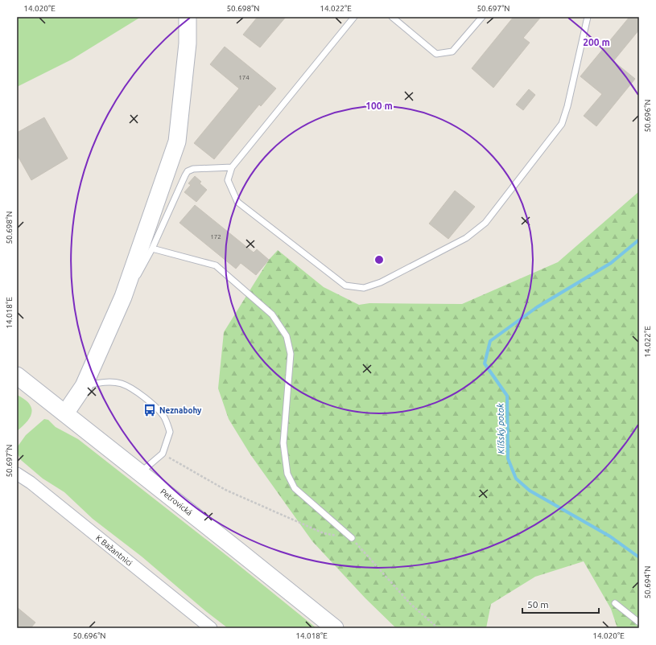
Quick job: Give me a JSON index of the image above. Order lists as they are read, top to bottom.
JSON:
{
  "streets": {
    "street": ["Petrovická", "K Bažantnici"]
  },
  "water": ["Klíšský potok"],
  "places": {
    "bus stop": ["Neznabohy"]
  },
  "house_numbers": ["174", "172"],
  "scale_bar": "50 m",
  "coordinates": [
    "14.020°E",
    "50.698°N",
    "14.022°E",
    "50.697°N",
    "50.696°N",
    "14.018°E",
    "50.694°N"
  ],
  "rings": ["200 m", "100 m"]
}
